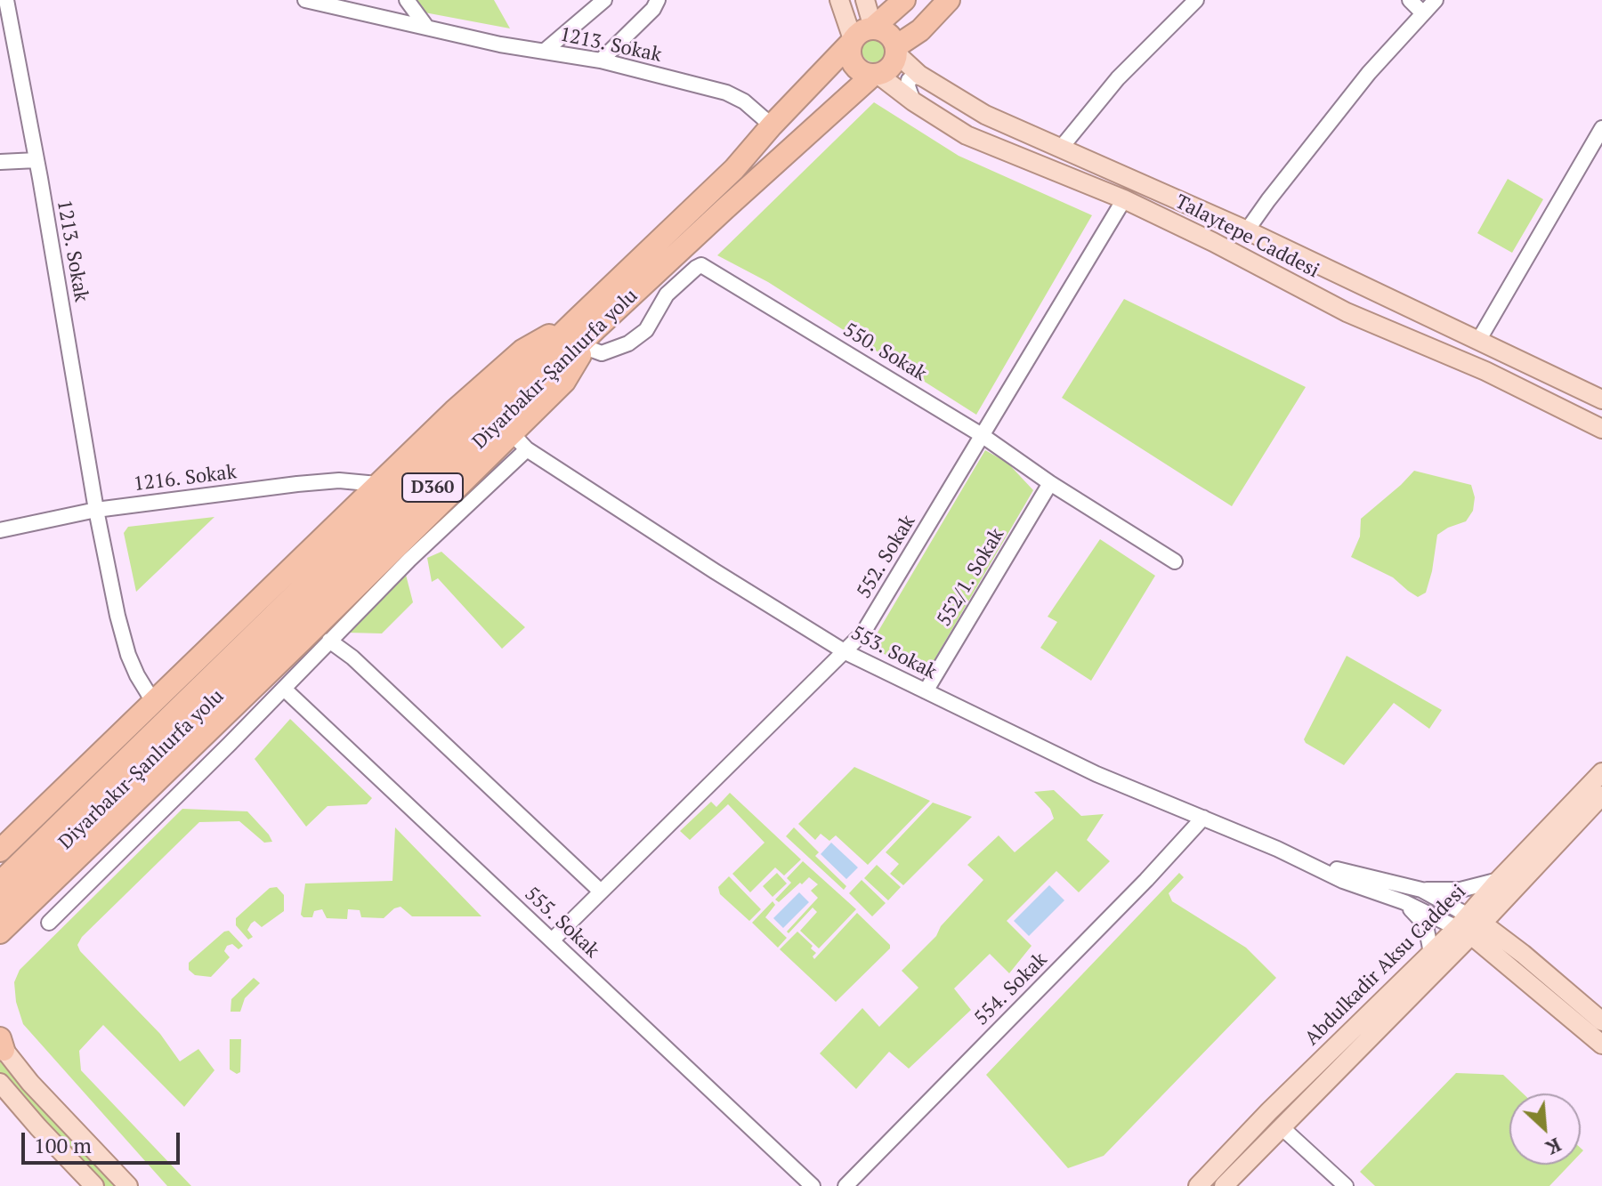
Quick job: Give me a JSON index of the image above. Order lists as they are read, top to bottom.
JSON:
{
  "streets": {
    "highway": ["Diyarbakır-Şanlıurfa yolu", "D360"],
    "main road": ["Talaytepe Caddesi", "Abdulkadir Aksu Caddesi"],
    "street": [
      "1213. Sokak",
      "550. Sokak",
      "1216. Sokak",
      "552. Sokak",
      "552/1. Sokak",
      "553. Sokak",
      "555. Sokak",
      "554. Sokak"
    ]
  },
  "crossings": [
    ["1213. Sokak", "Diyarbakır-Şanlıurfa yolu"],
    ["1213. Sokak", "1216. Sokak"],
    ["Talaytepe Caddesi", "Diyarbakır-Şanlıurfa yolu"],
    ["Talaytepe Caddesi", "552. Sokak"],
    ["550. Sokak", "Diyarbakır-Şanlıurfa yolu"],
    ["550. Sokak", "552. Sokak"],
    ["550. Sokak", "552/1. Sokak"],
    ["552. Sokak", "553. Sokak"],
    ["552. Sokak", "555. Sokak"],
    ["552/1. Sokak", "553. Sokak"],
    ["553. Sokak", "554. Sokak"]
  ],
  "scale_bar": "100 m",
  "north": "bottom right"
}
